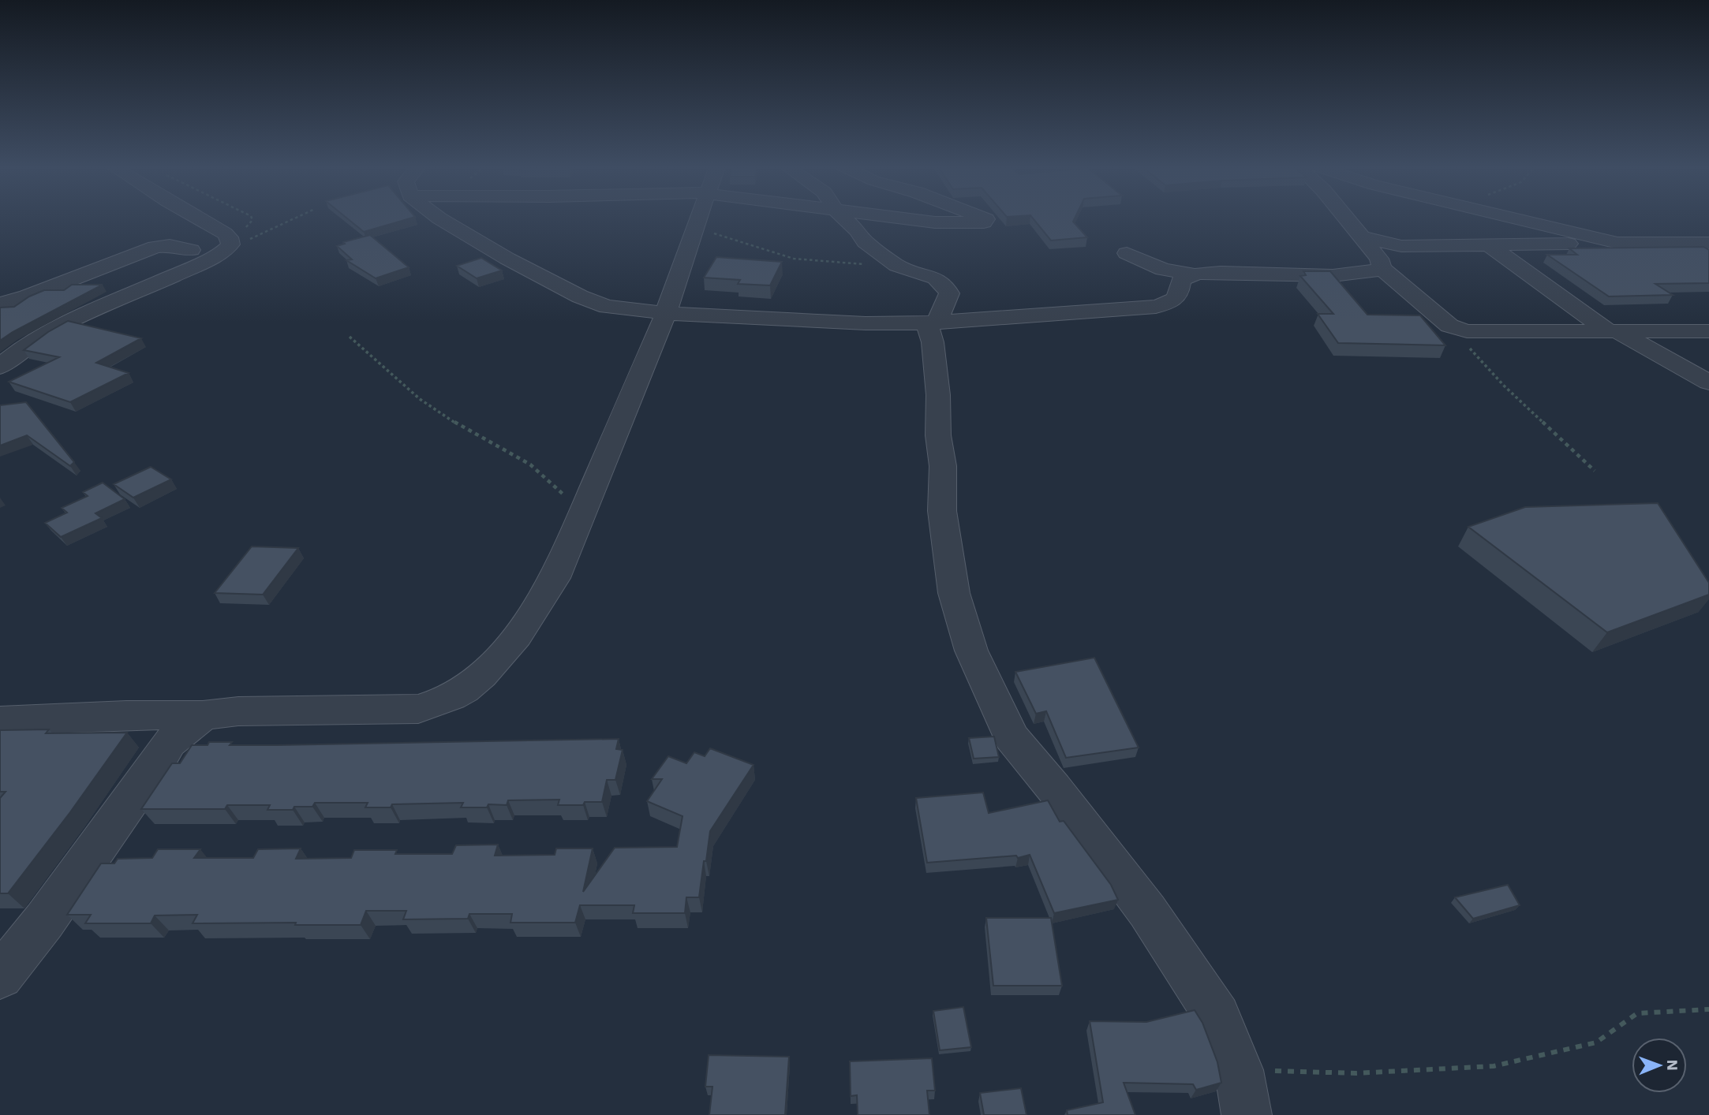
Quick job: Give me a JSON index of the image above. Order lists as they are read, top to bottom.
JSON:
{
  "north": "right"
}
